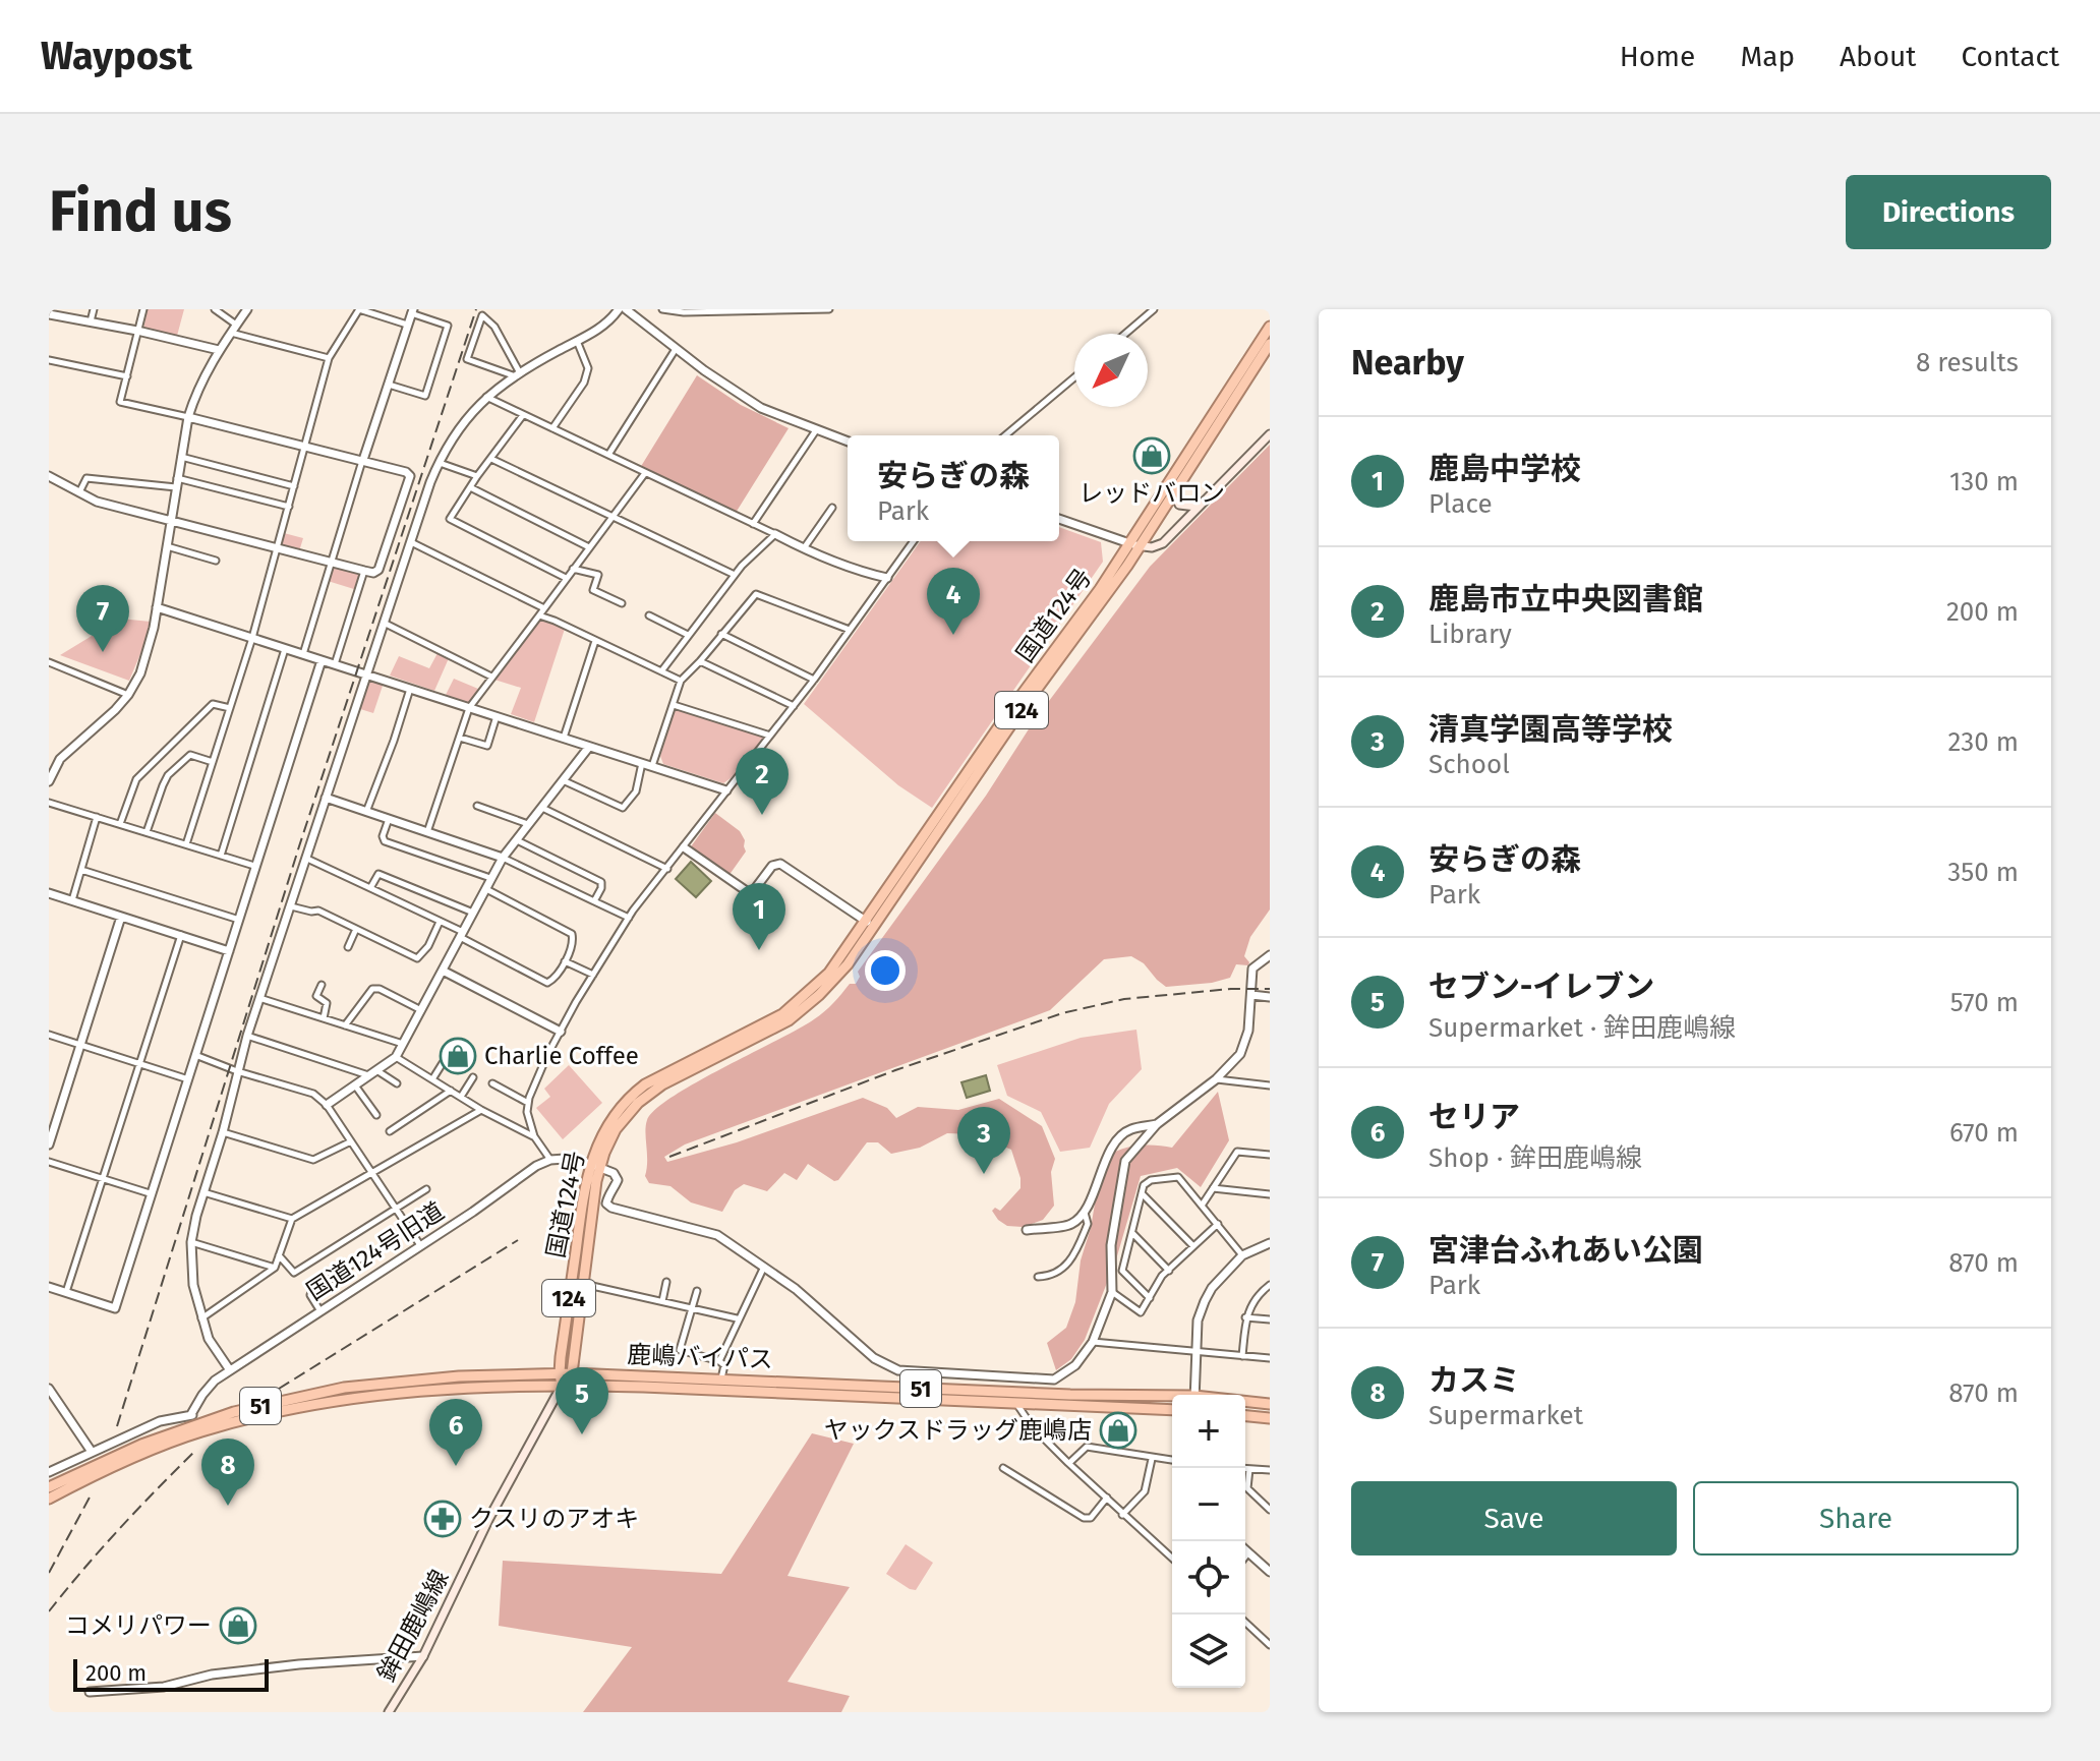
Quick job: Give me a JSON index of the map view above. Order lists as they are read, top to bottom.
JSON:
{
  "streets": {
    "highway": [
      "国道124号",
      "124",
      "鹿嶋バイパス",
      "51"
    ],
    "main road": ["鉾田鹿嶋線"],
    "street": ["国道124号旧道"]
  },
  "crossings": [
    ["国道124号", "鹿嶋バイパス"],
    ["国道124号", "鉾田鹿嶋線"],
    ["国道124号旧道", "鹿嶋バイパス"],
    ["鹿嶋バイパス", "鉾田鹿嶋線"]
  ],
  "places": {
    "shop": [
      "レッドバロン",
      "Charlie Coffee",
      "ヤックスドラッグ鹿嶋店",
      "コメリパワー"
    ],
    "pharmacy": ["クスリのアオキ"]
  },
  "scale_bar": "200 m",
  "north": "bottom left",
  "page": {
    "header": "Waypost",
    "nav": [
      "Home",
      "Map",
      "About",
      "Contact"
    ],
    "buttons": [
      "Directions",
      ["Save", "Share"]
    ],
    "title": "Find us",
    "heading": ["Nearby", "8 results"],
    "list": [
      {
        "mark": "1",
        "name": "鹿島中学校",
        "note": "Place",
        "value": "130 m"
      },
      {
        "mark": "2",
        "name": "鹿島市立中央図書館",
        "note": "Library",
        "value": "200 m"
      },
      {
        "mark": "3",
        "name": "清真学園高等学校",
        "note": "School",
        "value": "230 m"
      },
      {
        "mark": "4",
        "name": "安らぎの森",
        "note": "Park",
        "value": "350 m"
      },
      {
        "mark": "5",
        "name": "セブン-イレブン",
        "note": "Supermarket · 鉾田鹿嶋線",
        "value": "570 m"
      },
      {
        "mark": "6",
        "name": "セリア",
        "note": "Shop · 鉾田鹿嶋線",
        "value": "670 m"
      },
      {
        "mark": "7",
        "name": "宮津台ふれあい公園",
        "note": "Park",
        "value": "870 m"
      },
      {
        "mark": "8",
        "name": "カスミ",
        "note": "Supermarket",
        "value": "870 m"
      }
    ],
    "popup": ["安らぎの森", "Park"],
    "pins": [
      "4",
      "7",
      "2",
      "1",
      "3",
      "5",
      "6",
      "8"
    ],
    "map_buttons": ["+", "−"],
    "scale": "200 m"
  }
}
